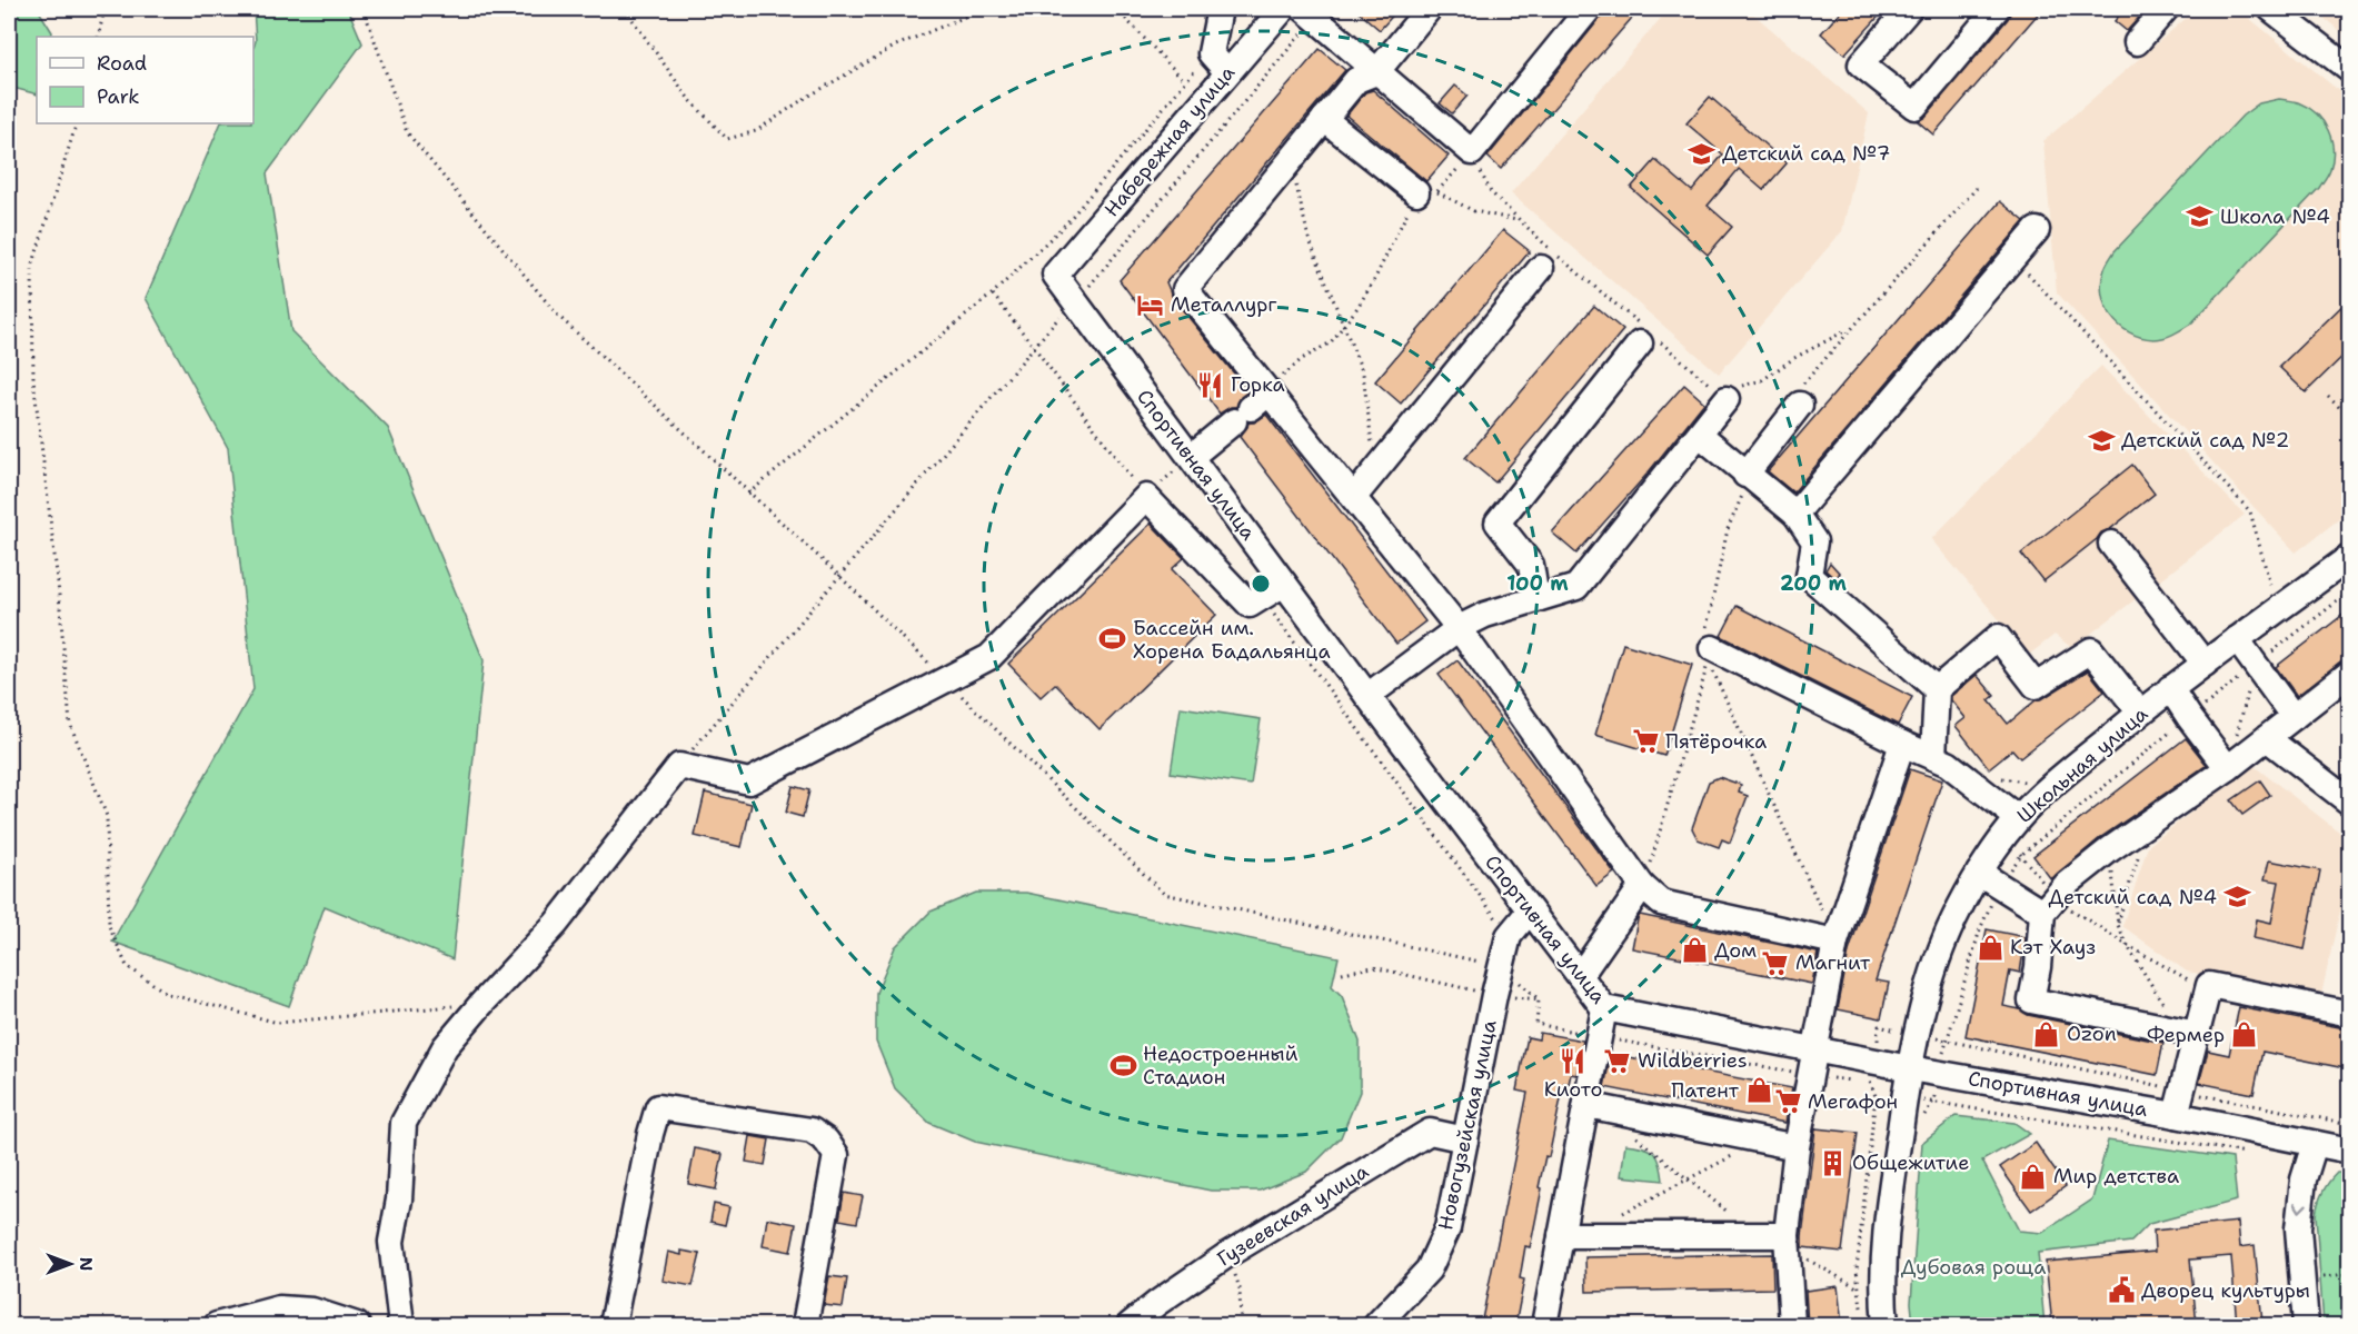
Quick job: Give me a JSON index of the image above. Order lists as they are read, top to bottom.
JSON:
{
  "streets": {
    "street": [
      "Набережная улица",
      "Спортивная улица",
      "Школьная улица",
      "Новогузейская улица",
      "Гузеевская улица"
    ]
  },
  "crossings": [
    ["Набережная улица", "Спортивная улица"],
    ["Спортивная улица", "Школьная улица"],
    ["Спортивная улица", "Новогузейская улица"],
    ["Новогузейская улица", "Гузеевская улица"]
  ],
  "parks": ["Дубовая роща"],
  "places": {
    "school or university": [
      "Детский сад №7",
      "Школа №4",
      "Детский сад №2",
      "Детский сад №4"
    ],
    "hotel": ["Металлург"],
    "restaurant": ["Горка", "Киото"],
    "sports": ["Бассейн им. Хорена Бадальянца", "Недостроенный Стадион"],
    "supermarket": [
      "Пятёрочка",
      "Магнит",
      "Wildberries",
      "Мегафон"
    ],
    "shop": [
      "Кэт Хауз",
      "Дом",
      "Ozon",
      "Фермер",
      "Патент",
      "Мир детства"
    ],
    "building": ["Общежитие"],
    "public building": ["Дворец культуры"]
  },
  "legend": ["Road", "Park"],
  "north": "right",
  "rings": ["100 m", "200 m"]
}
